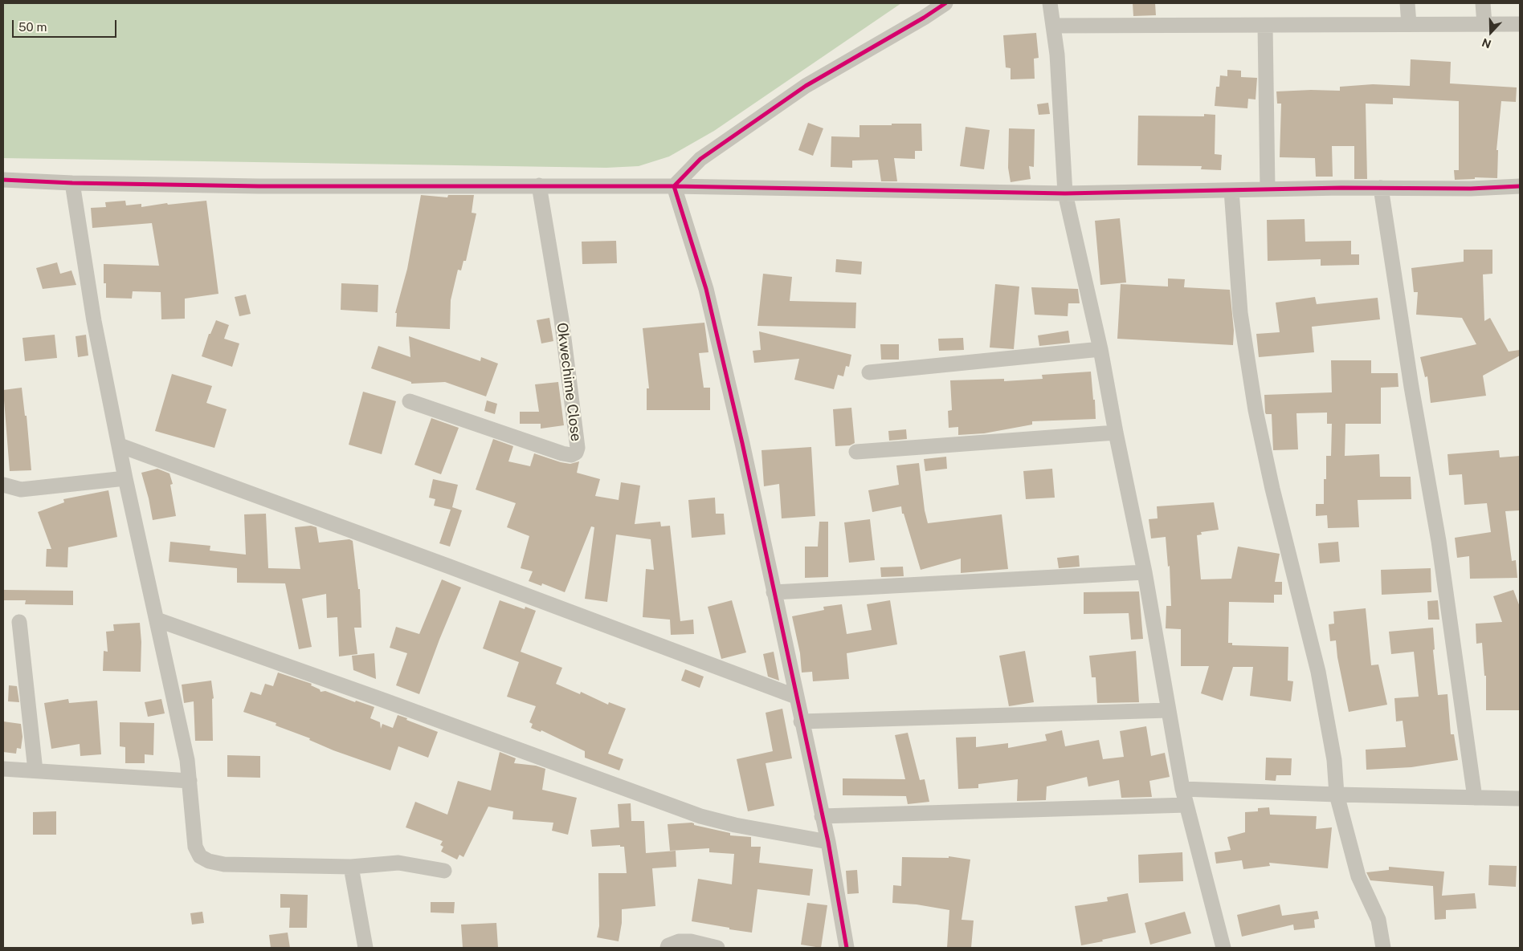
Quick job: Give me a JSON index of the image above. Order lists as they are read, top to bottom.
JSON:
{
  "streets": {
    "street": ["Okwechime Close"]
  },
  "scale_bar": "50 m",
  "north": "bottom"
}
